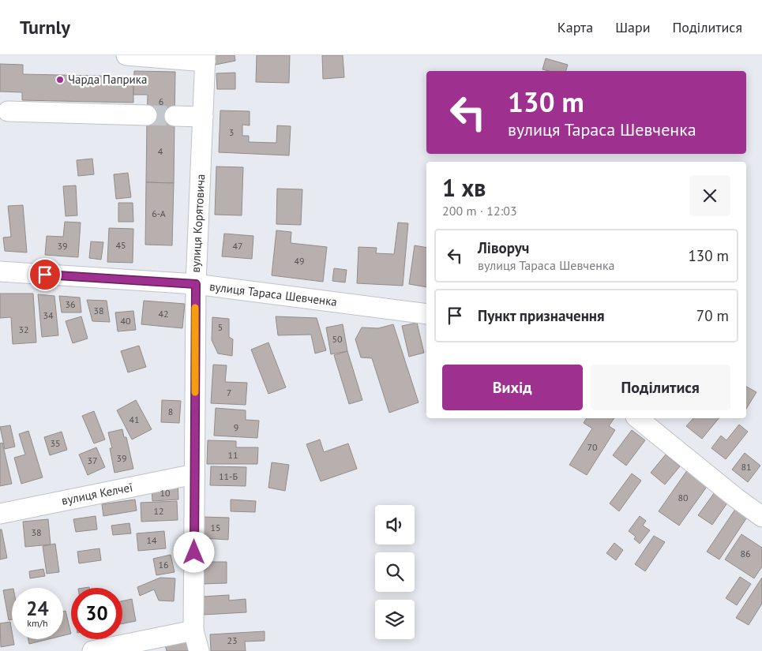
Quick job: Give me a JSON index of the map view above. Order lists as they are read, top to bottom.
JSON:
{
  "streets": {
    "street": ["вулиця Корятовича", "вулиця Тараса Шевченка", "вулиця Келчеї"]
  },
  "crossings": [
    ["вулиця Корятовича", "вулиця Тараса Шевченка"],
    ["вулиця Корятовича", "вулиця Келчеї"]
  ],
  "places": ["Чарда Паприка"],
  "house_numbers": [
    "6",
    "3",
    "4",
    "6-А",
    "45",
    "39",
    "47",
    "49",
    "36",
    "38",
    "42",
    "34",
    "40",
    "5",
    "32",
    "50",
    "7",
    "8",
    "41",
    "9",
    "35",
    "70",
    "11",
    "39",
    "37",
    "81",
    "11-Б",
    "10",
    "80",
    "12",
    "15",
    "38",
    "14",
    "86",
    "16",
    "23"
  ],
  "page": {
    "header": "Turnly",
    "nav": ["Карта", "Шари", "Поділитися"],
    "turn": ["130 m", "вулиця Тараса Шевченка"],
    "heading": ["1 хв", "200 m · 12:03"],
    "list": [
      {
        "name": "Ліворуч",
        "note": "вулиця Тараса Шевченка",
        "value": "130 m"
      },
      {
        "name": "Пункт призначення",
        "value": "70 m"
      }
    ],
    "buttons": ["Вихід", "Поділитися"],
    "speed": "24 km/h",
    "limit": "30"
  }
}
